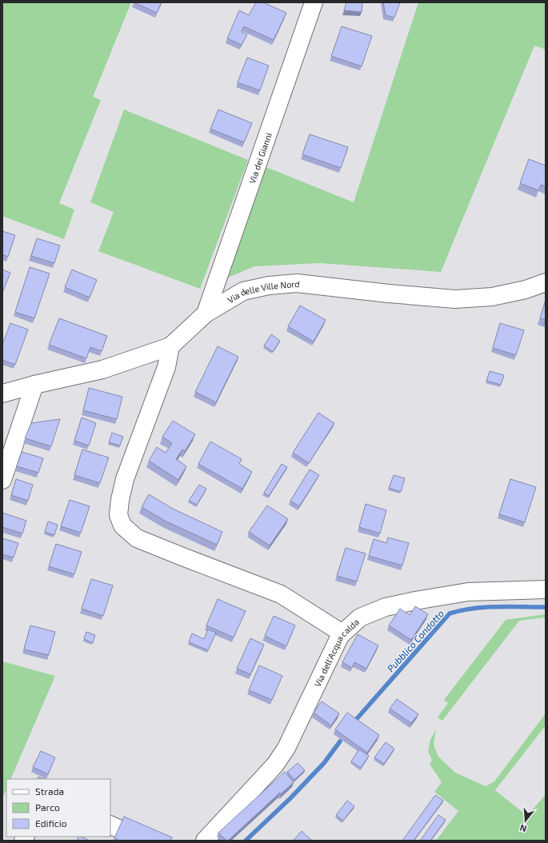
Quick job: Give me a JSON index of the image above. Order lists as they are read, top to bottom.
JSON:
{
  "streets": {
    "street": ["Via dei Gianni", "Via delle Ville Nord", "Via dell'Acqua calda"]
  },
  "crossings": [
    ["Via dei Gianni", "Via delle Ville Nord"]
  ],
  "water": ["Pubblico Condotto"],
  "legend": ["Strada", "Parco", "Edificio"],
  "north": "bottom"
}
